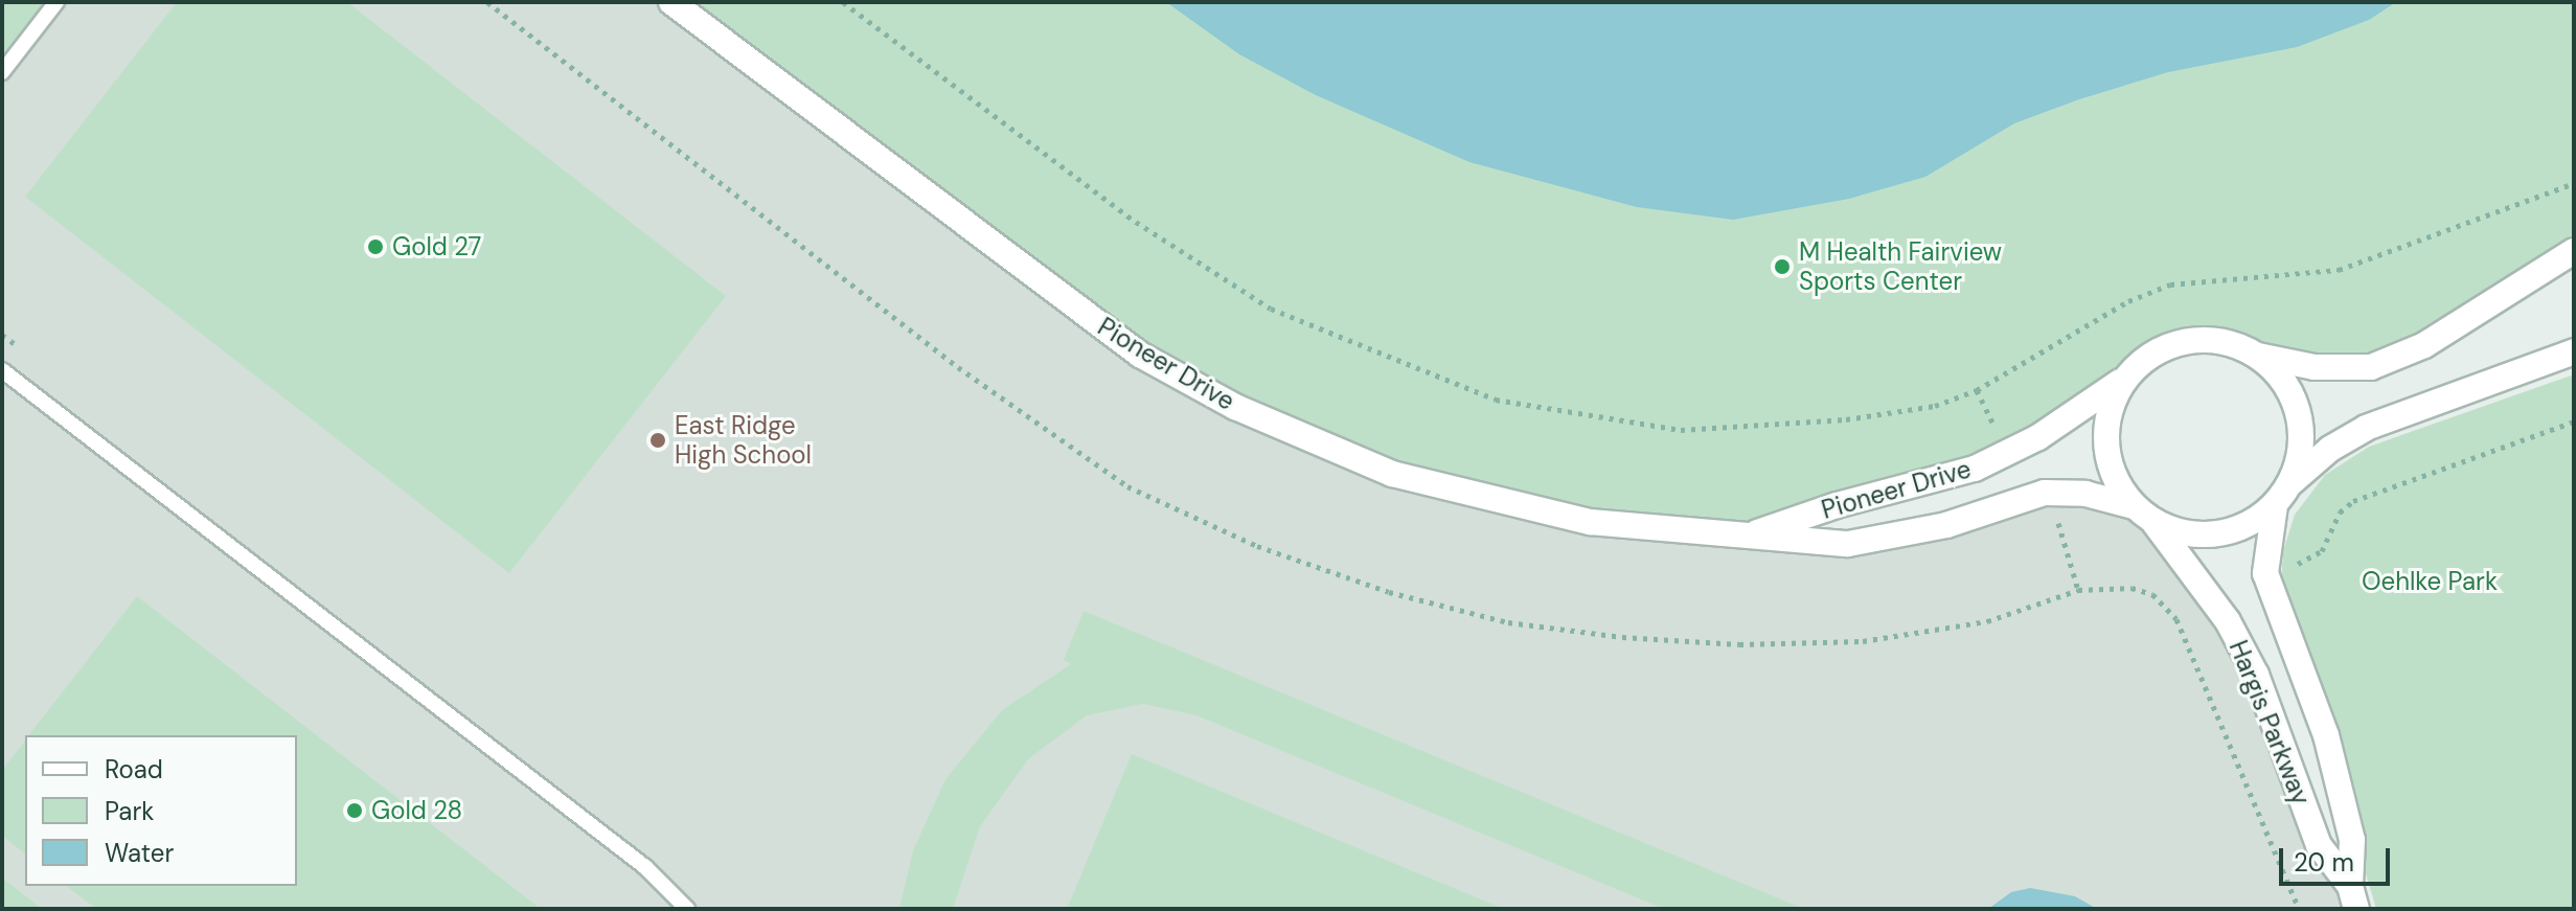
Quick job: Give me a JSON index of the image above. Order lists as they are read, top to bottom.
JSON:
{
  "streets": {
    "street": ["Pioneer Drive", "Hargis Parkway"]
  },
  "crossings": [
    ["Pioneer Drive", "Hargis Parkway"]
  ],
  "parks": ["Oehlke Park"],
  "places": [
    "Gold 27",
    "M Health Fairview Sports Center",
    "East Ridge High School",
    "Gold 28"
  ],
  "legend": ["Road", "Park", "Water"],
  "scale_bar": "20 m"
}
